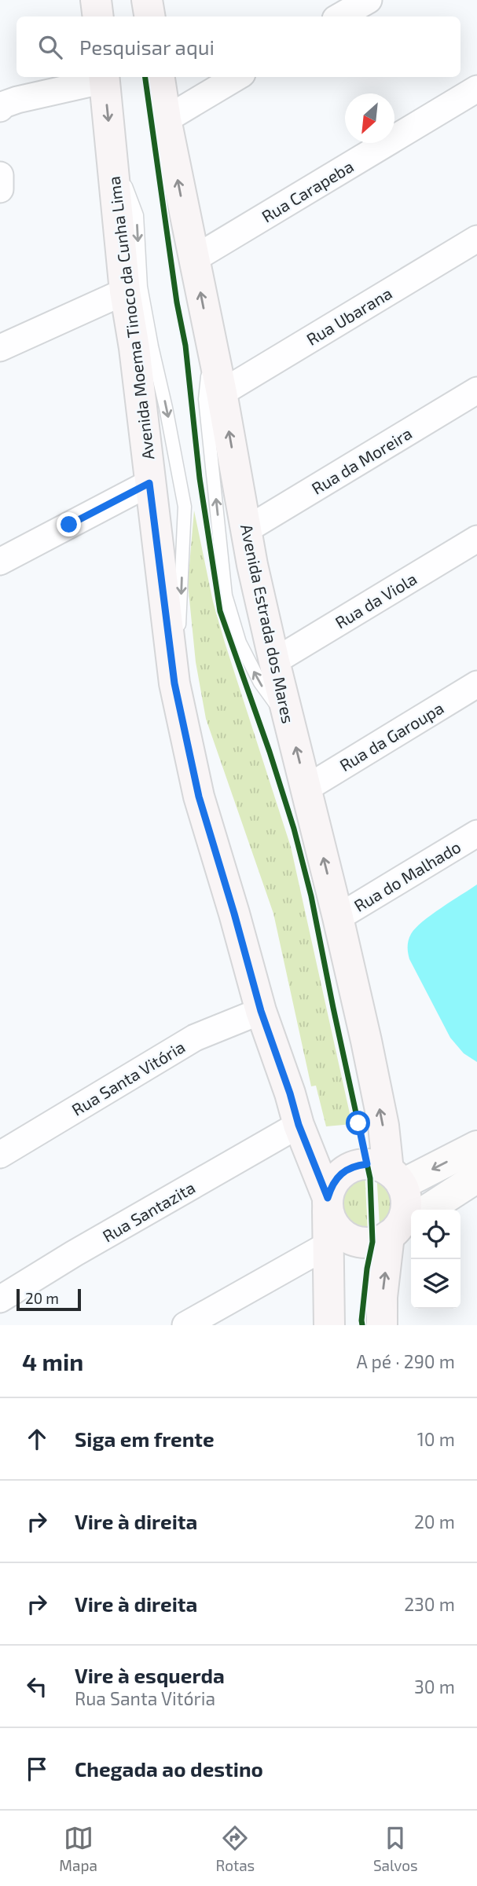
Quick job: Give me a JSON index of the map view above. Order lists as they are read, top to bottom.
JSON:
{
  "streets": {
    "main road": ["Avenida Moema Tinoco da Cunha Lima", "Avenida Estrada dos Mares"],
    "street": [
      "Rua Carapeba",
      "Rua Ubarana",
      "Rua da Moreira",
      "Rua da Viola",
      "Rua da Garoupa",
      "Rua do Malhado",
      "Rua Santa Vitória",
      "Rua Santazita"
    ]
  },
  "crossings": [
    ["Rua Carapeba", "Avenida Estrada dos Mares"],
    ["Rua Ubarana", "Avenida Estrada dos Mares"],
    ["Avenida Moema Tinoco da Cunha Lima", "Avenida Estrada dos Mares"],
    ["Avenida Moema Tinoco da Cunha Lima", "Rua Santa Vitória"],
    ["Avenida Moema Tinoco da Cunha Lima", "Rua Santazita"],
    ["Rua da Moreira", "Avenida Estrada dos Mares"],
    ["Rua da Viola", "Avenida Estrada dos Mares"],
    ["Avenida Estrada dos Mares", "Rua da Garoupa"],
    ["Avenida Estrada dos Mares", "Rua do Malhado"]
  ],
  "one_way": ["Avenida Estrada dos Mares"],
  "scale_bar": "20 m",
  "north": "bottom left",
  "page": {
    "search": "Pesquisar aqui",
    "scale": "20 m",
    "heading": ["4 min", "A pé · 290 m"],
    "list": [
      ["Siga em frente", "10 m"],
      ["Vire à direita", "20 m"],
      ["Vire à direita", "230 m"],
      ["Vire à esquerda", "Rua Santa Vitória", "30 m"],
      "Chegada ao destino"
    ],
    "nav": ["Mapa", "Rotas", "Salvos"]
  }
}
